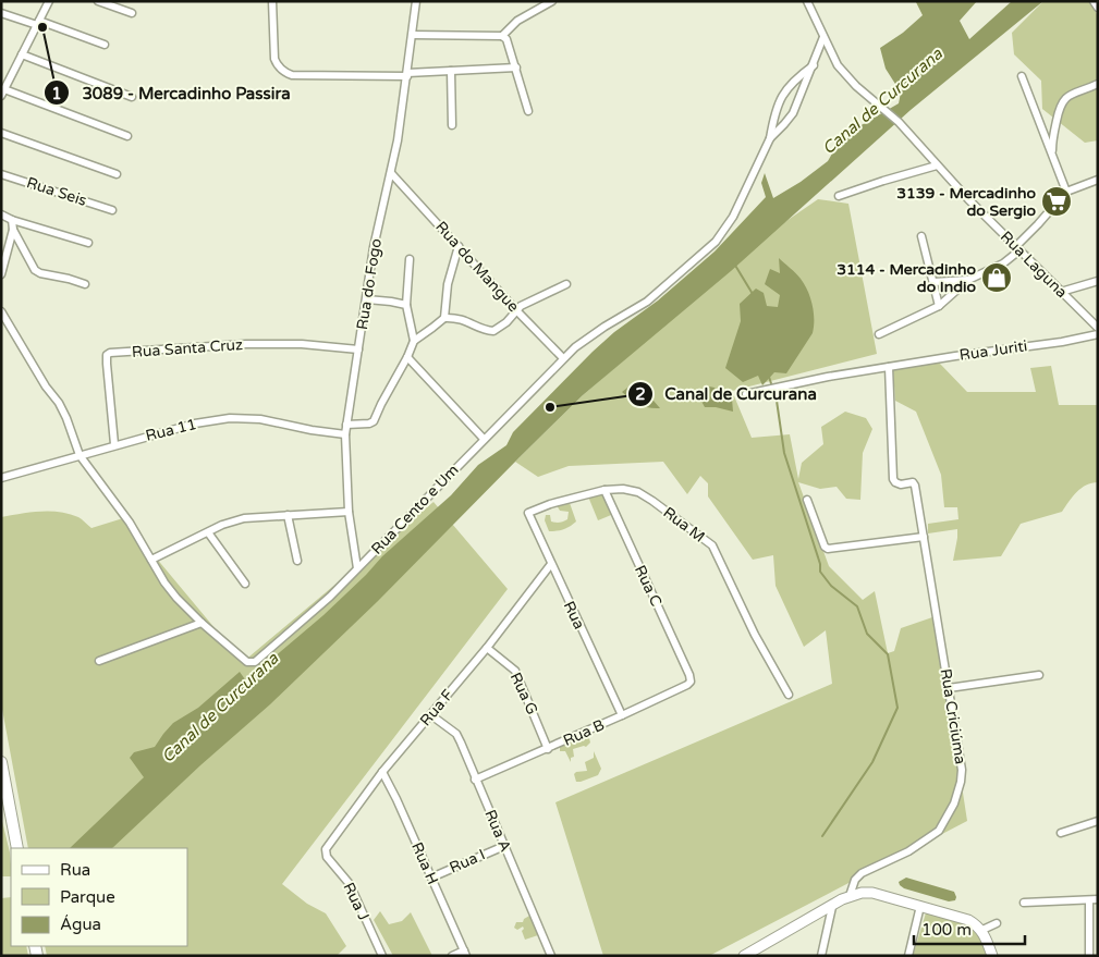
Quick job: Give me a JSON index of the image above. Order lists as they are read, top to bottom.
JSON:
{
  "streets": {
    "street": [
      "Rua Seis",
      "Rua Laguna",
      "Rua do Mangue",
      "Rua do Fogo",
      "Rua Santa Cruz",
      "Rua Juriti",
      "Rua 11",
      "Rua Cento e Um",
      "Rua M",
      "Rua C",
      "Rua",
      "Rua G",
      "Rua F",
      "Rua Criciúma",
      "Rua B",
      "Rua A",
      "Rua I",
      "Rua H",
      "Rua J"
    ]
  },
  "crossings": [
    ["Rua do Mangue", "Rua do Fogo"],
    ["Rua do Mangue", "Rua Cento e Um"],
    ["Rua do Fogo", "Rua Santa Cruz"],
    ["Rua do Fogo", "Rua 11"],
    ["Rua do Fogo", "Rua Cento e Um"],
    ["Rua Santa Cruz", "Rua 11"],
    ["Rua Juriti", "Rua Criciúma"],
    ["Rua M", "Rua C"],
    ["Rua M", "Rua"],
    ["Rua C", "Rua B"],
    ["Rua", "Rua F"],
    ["Rua", "Rua B"],
    ["Rua G", "Rua F"],
    ["Rua G", "Rua B"],
    ["Rua F", "Rua A"],
    ["Rua F", "Rua H"],
    ["Rua F", "Rua J"],
    ["Rua B", "Rua A"],
    ["Rua A", "Rua I"],
    ["Rua I", "Rua H"]
  ],
  "water": ["Canal de Curcurana"],
  "places": {
    "other": ["3089 - Mercadinho Passira", "Canal de Curcurana"],
    "supermarket": ["3139 - Mercadinho do Sergio"],
    "shop": ["3114 - Mercadinho do Indio"]
  },
  "legend": ["Rua", "Parque", "Água"],
  "scale_bar": "100 m"
}
